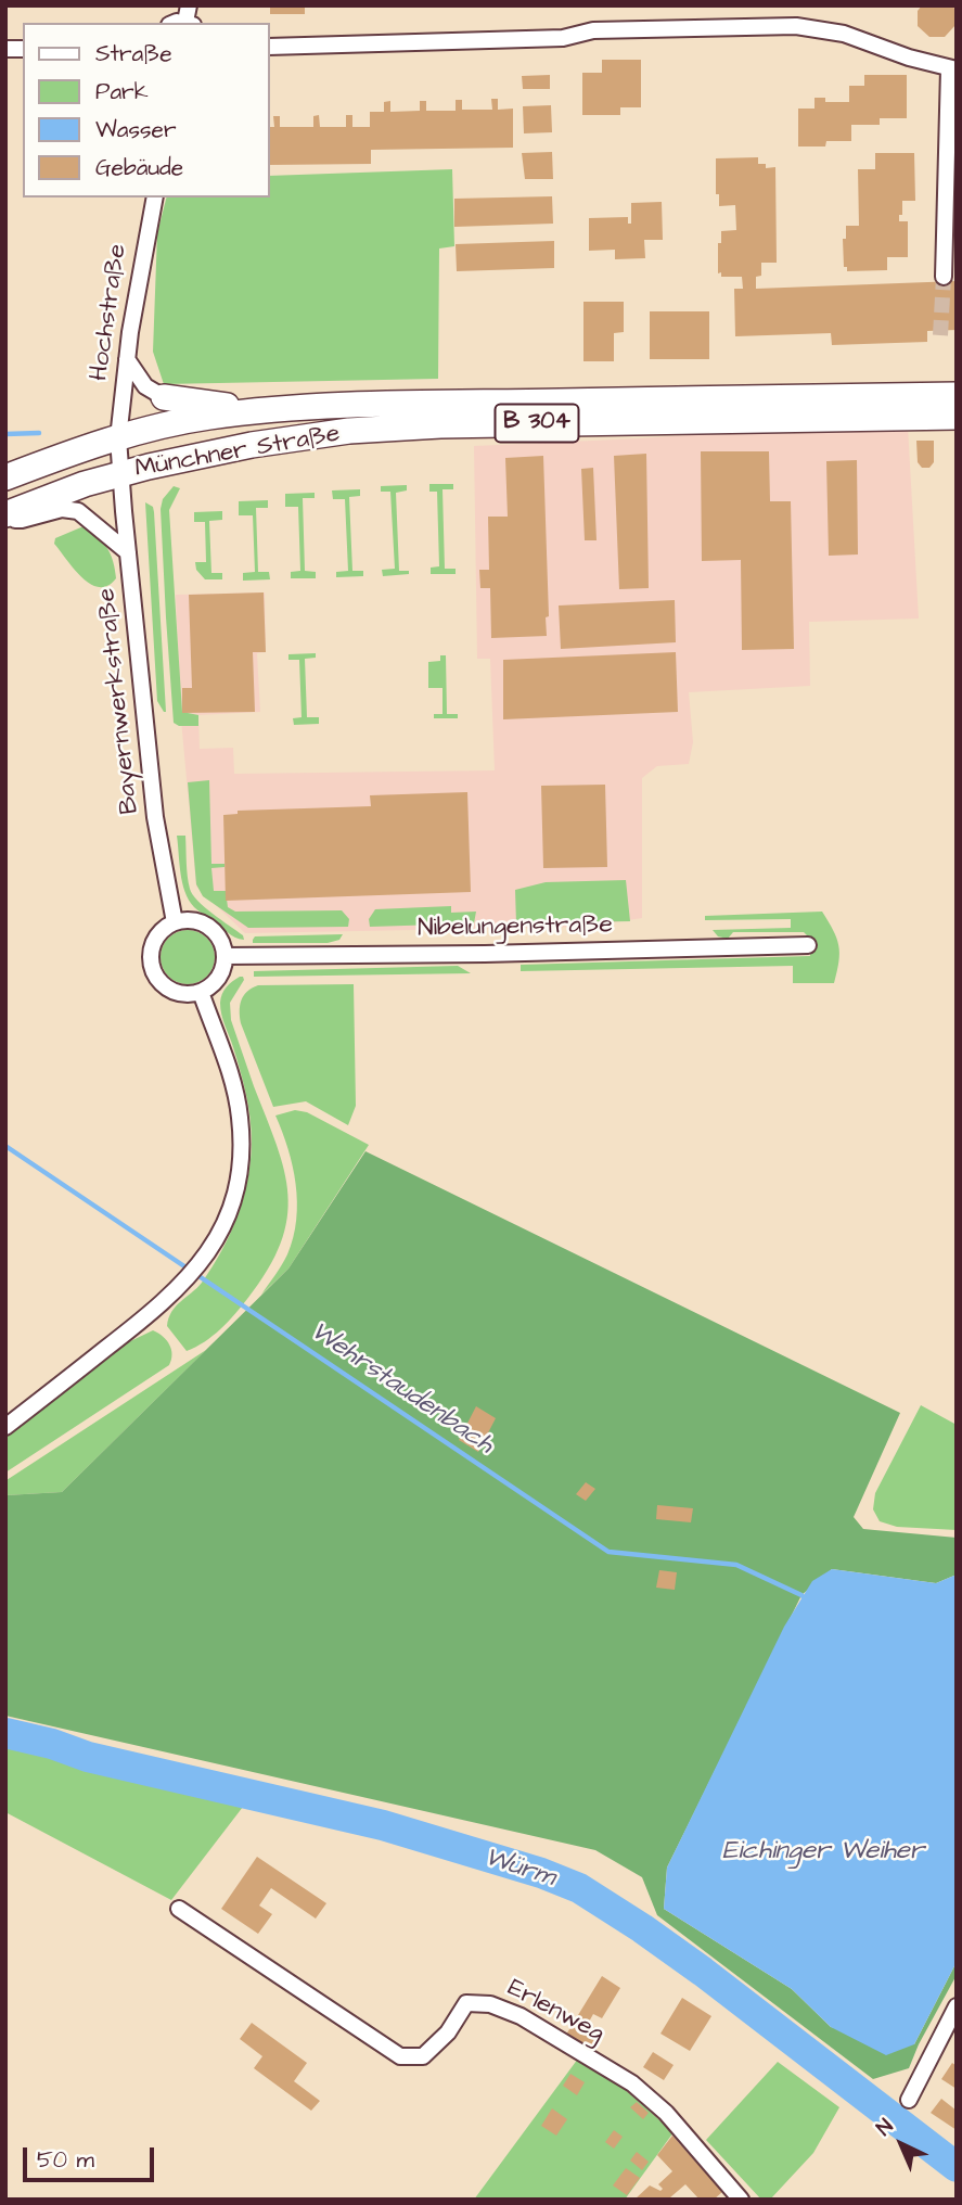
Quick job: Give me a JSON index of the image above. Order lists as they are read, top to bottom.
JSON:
{
  "streets": {
    "main road": ["B 304", "Münchner Straße"],
    "street": [
      "Hochstraße",
      "Bayernwerkstraße",
      "Nibelungenstraße",
      "Erlenweg"
    ]
  },
  "crossings": [
    ["Hochstraße", "B 304"],
    ["Hochstraße", "Münchner Straße"],
    ["B 304", "Münchner Straße"],
    ["B 304", "Bayernwerkstraße"],
    ["Münchner Straße", "Bayernwerkstraße"],
    ["Bayernwerkstraße", "Nibelungenstraße"]
  ],
  "water": ["Wehrstaudenbach", "Eichinger Weiher", "Würm"],
  "legend": [
    "Straße",
    "Park",
    "Wasser",
    "Gebäude"
  ],
  "scale_bar": "50 m",
  "north": "top left"
}
